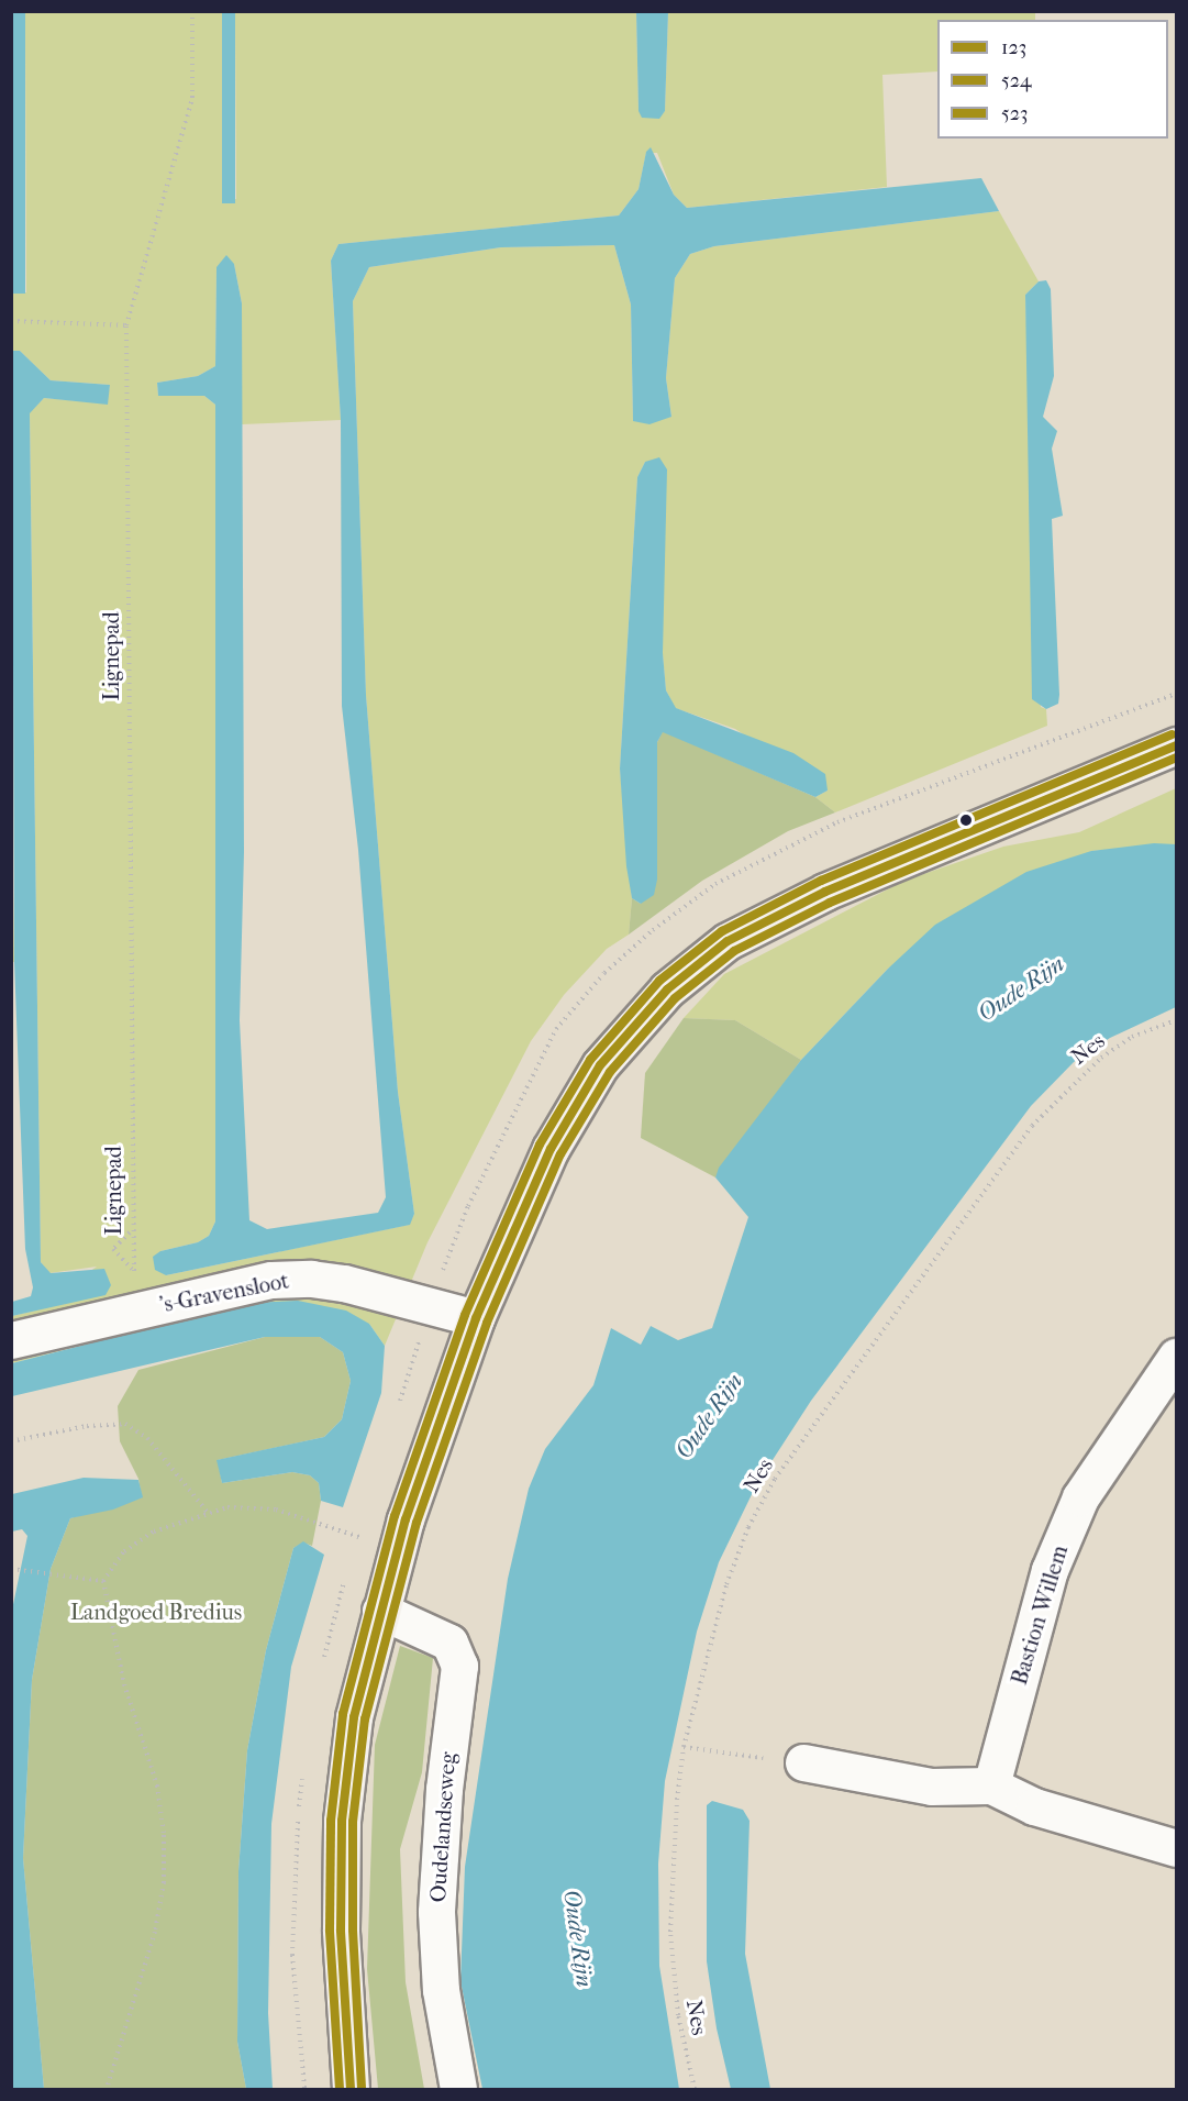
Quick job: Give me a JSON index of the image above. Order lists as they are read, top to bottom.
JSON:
{
  "streets": {
    "street": ["'s-Gravensloot", "Bastion Willem", "Oudelandseweg"],
    "path": ["Lignepad", "Nes"]
  },
  "crossings": [
    ["Lignepad", "'s-Gravensloot"]
  ],
  "water": ["Oude Rijn"],
  "parks": ["Landgoed Bredius"],
  "lines": ["transit line 523", "transit line 123", "transit line 524"],
  "legend": ["123", "524", "523"]
}
